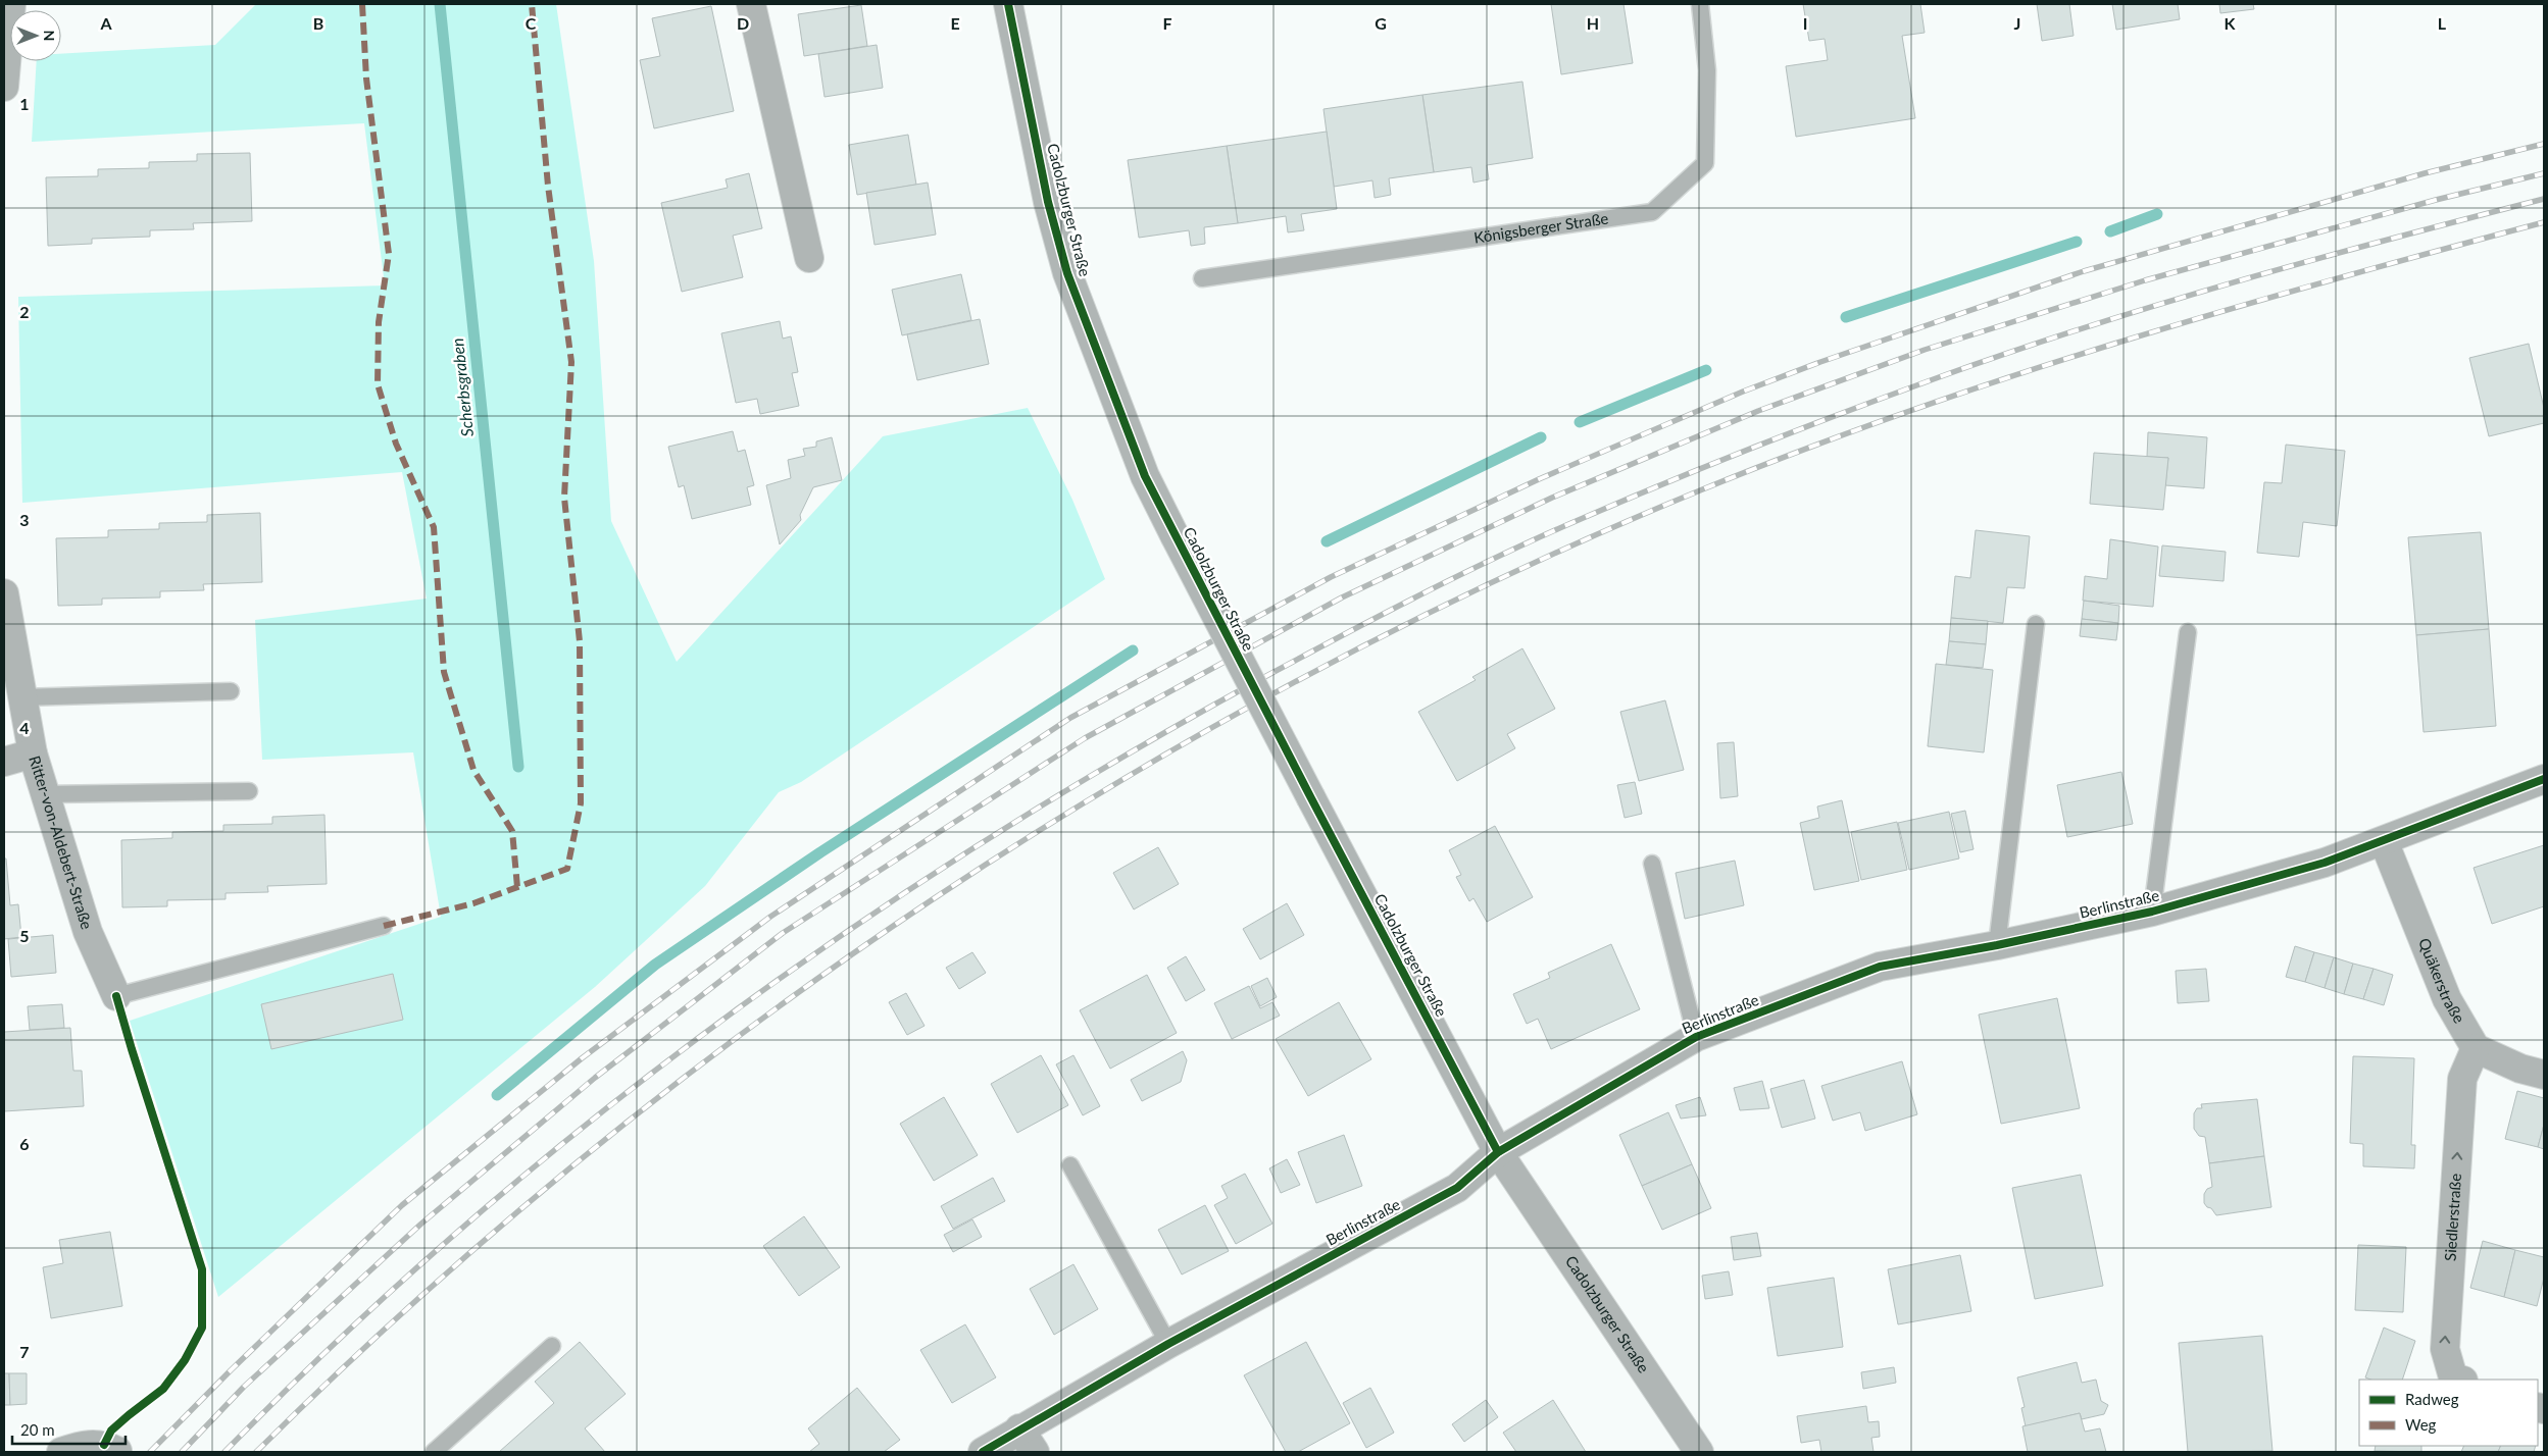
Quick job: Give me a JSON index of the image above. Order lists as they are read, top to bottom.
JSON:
{
  "streets": {
    "street": [
      "Cadolzburger Straße",
      "Ritter-von-Aldebert-Straße",
      "Berlinstraße",
      "Quäkerstraße",
      "Siedlerstraße"
    ],
    "lane": ["Königsberger Straße"]
  },
  "crossings": [
    ["Cadolzburger Straße", "Berlinstraße"],
    ["Berlinstraße", "Quäkerstraße"],
    ["Quäkerstraße", "Siedlerstraße"]
  ],
  "one_way": ["Siedlerstraße"],
  "water": ["Scherbsgraben"],
  "legend": ["Radweg", "Weg"],
  "scale_bar": "20 m",
  "north": "right",
  "grid": {
    "columns": [
      "A",
      "B",
      "C",
      "D",
      "E",
      "F",
      "G",
      "H",
      "I",
      "J",
      "K",
      "L"
    ],
    "rows": [
      "1",
      "2",
      "3",
      "4",
      "5",
      "6",
      "7"
    ]
  }
}
